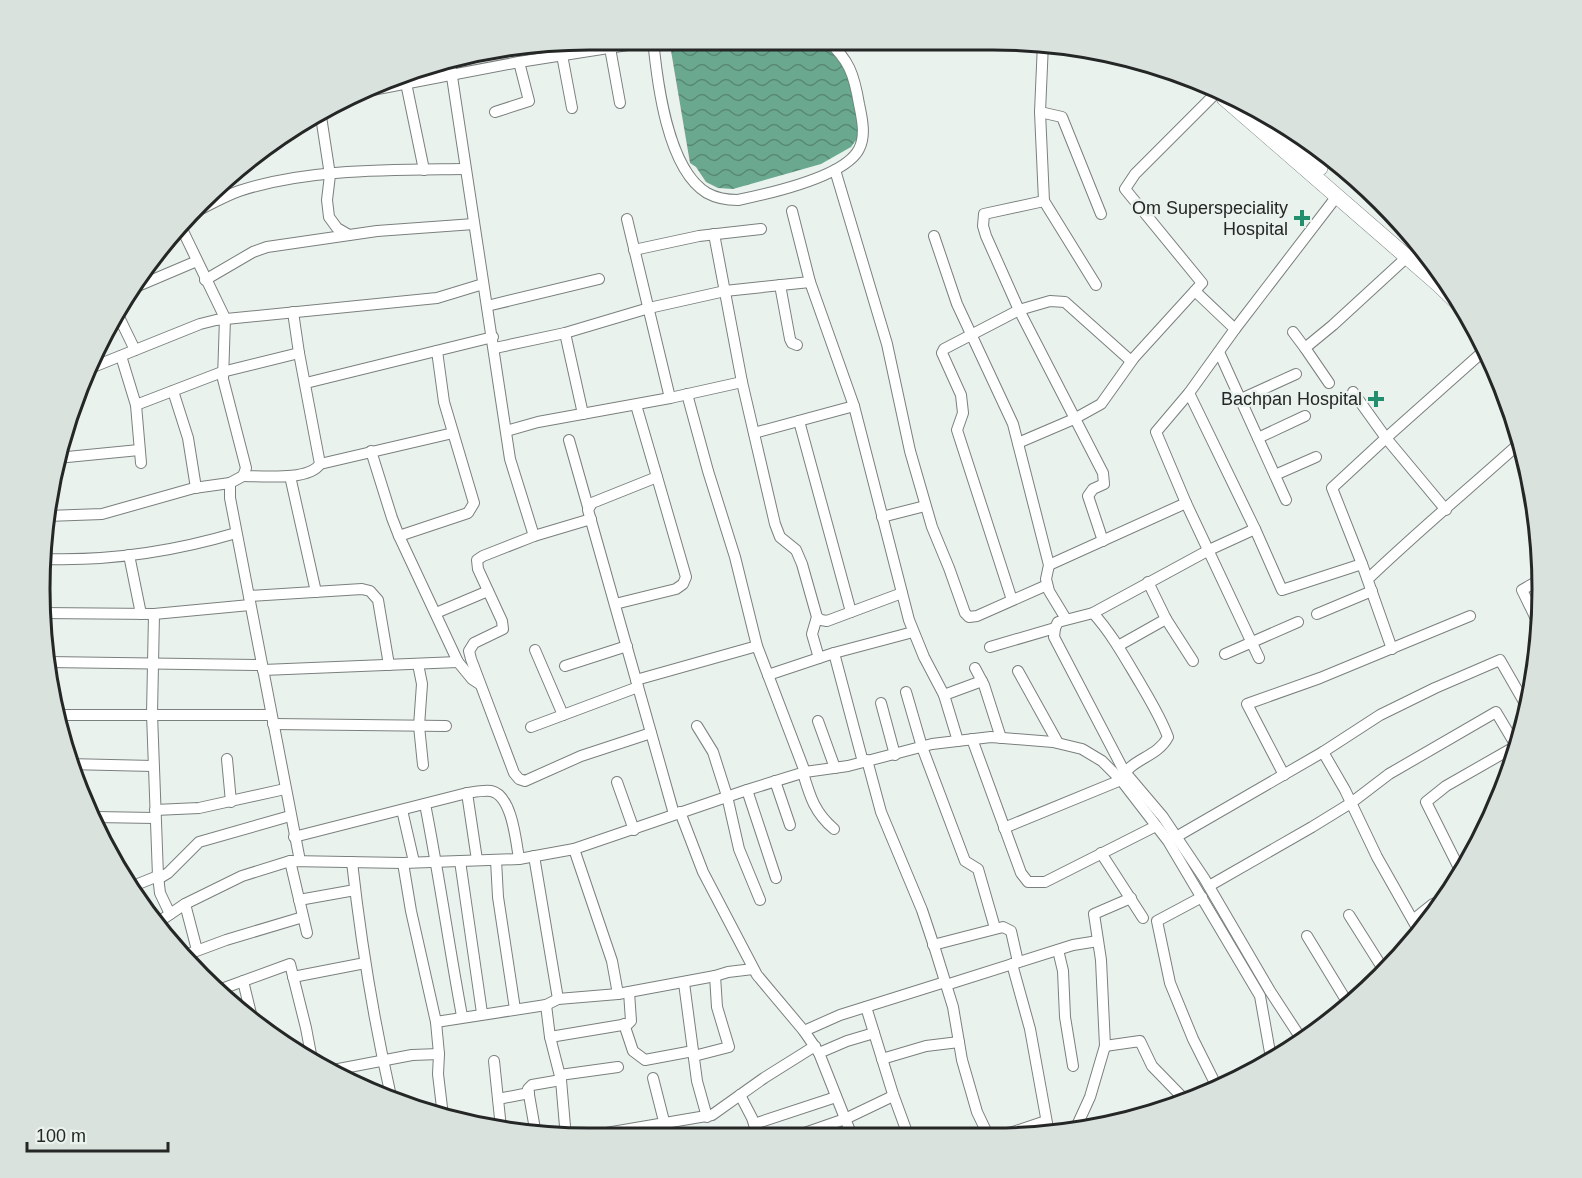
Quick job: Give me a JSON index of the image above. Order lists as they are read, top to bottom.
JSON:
{
  "places": {
    "health": ["Om Superspeciality Hospital", "Bachpan Hospital"]
  },
  "scale_bar": "100 m"
}
